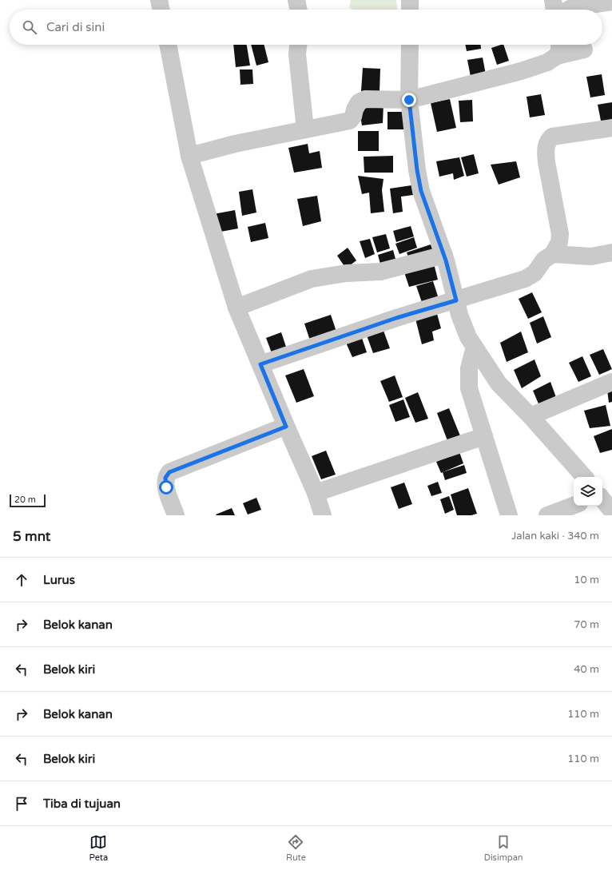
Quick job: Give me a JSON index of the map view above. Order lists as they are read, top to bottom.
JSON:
{
  "scale_bar": "20 m",
  "page": {
    "search": "Cari di sini",
    "scale": "20 m",
    "heading": ["5 mnt", "Jalan kaki · 340 m"],
    "list": [
      ["Lurus", "10 m"],
      ["Belok kanan", "70 m"],
      ["Belok kiri", "40 m"],
      ["Belok kanan", "110 m"],
      ["Belok kiri", "110 m"],
      "Tiba di tujuan"
    ],
    "nav": ["Peta", "Rute", "Disimpan"]
  }
}
